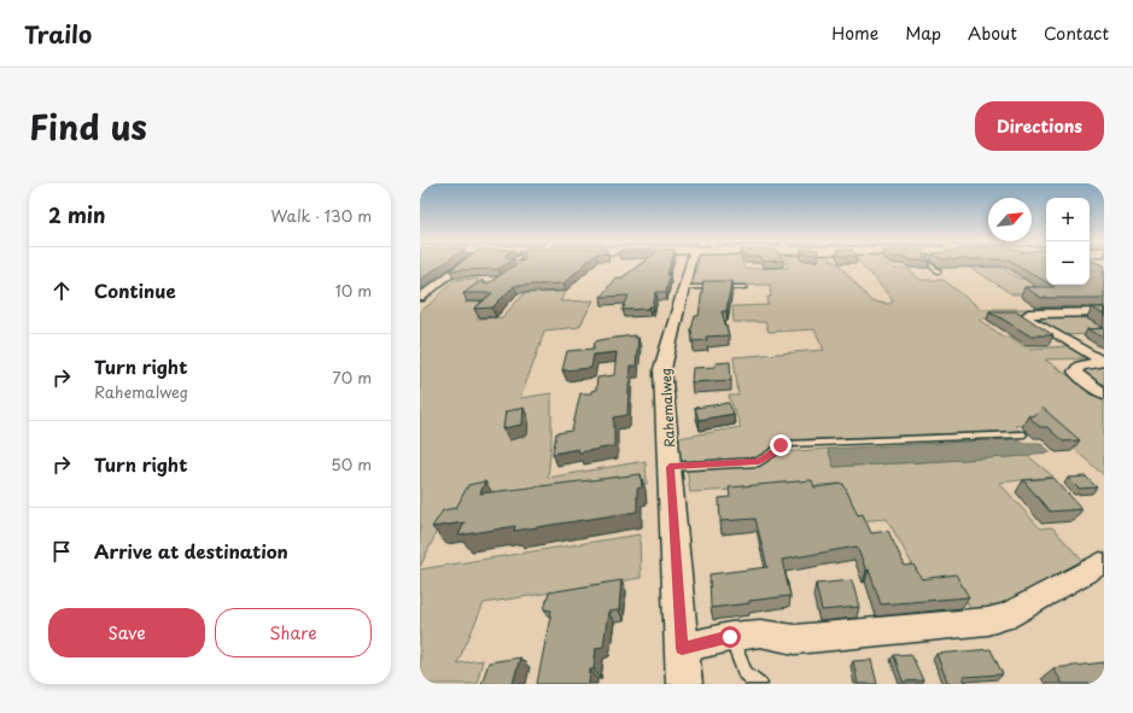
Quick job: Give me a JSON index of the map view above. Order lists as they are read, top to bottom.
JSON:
{
  "streets": {
    "street": ["Rahemalweg"]
  },
  "north": "top right",
  "page": {
    "header": "Trailo",
    "nav": [
      "Home",
      "Map",
      "About",
      "Contact"
    ],
    "title": "Find us",
    "buttons": [
      "Directions",
      ["Save", "Share"]
    ],
    "heading": ["2 min", "Walk · 130 m"],
    "map_buttons": ["+", "−"],
    "list": [
      ["Continue", "10 m"],
      ["Turn right", "Rahemalweg", "70 m"],
      ["Turn right", "50 m"],
      "Arrive at destination"
    ]
  }
}
